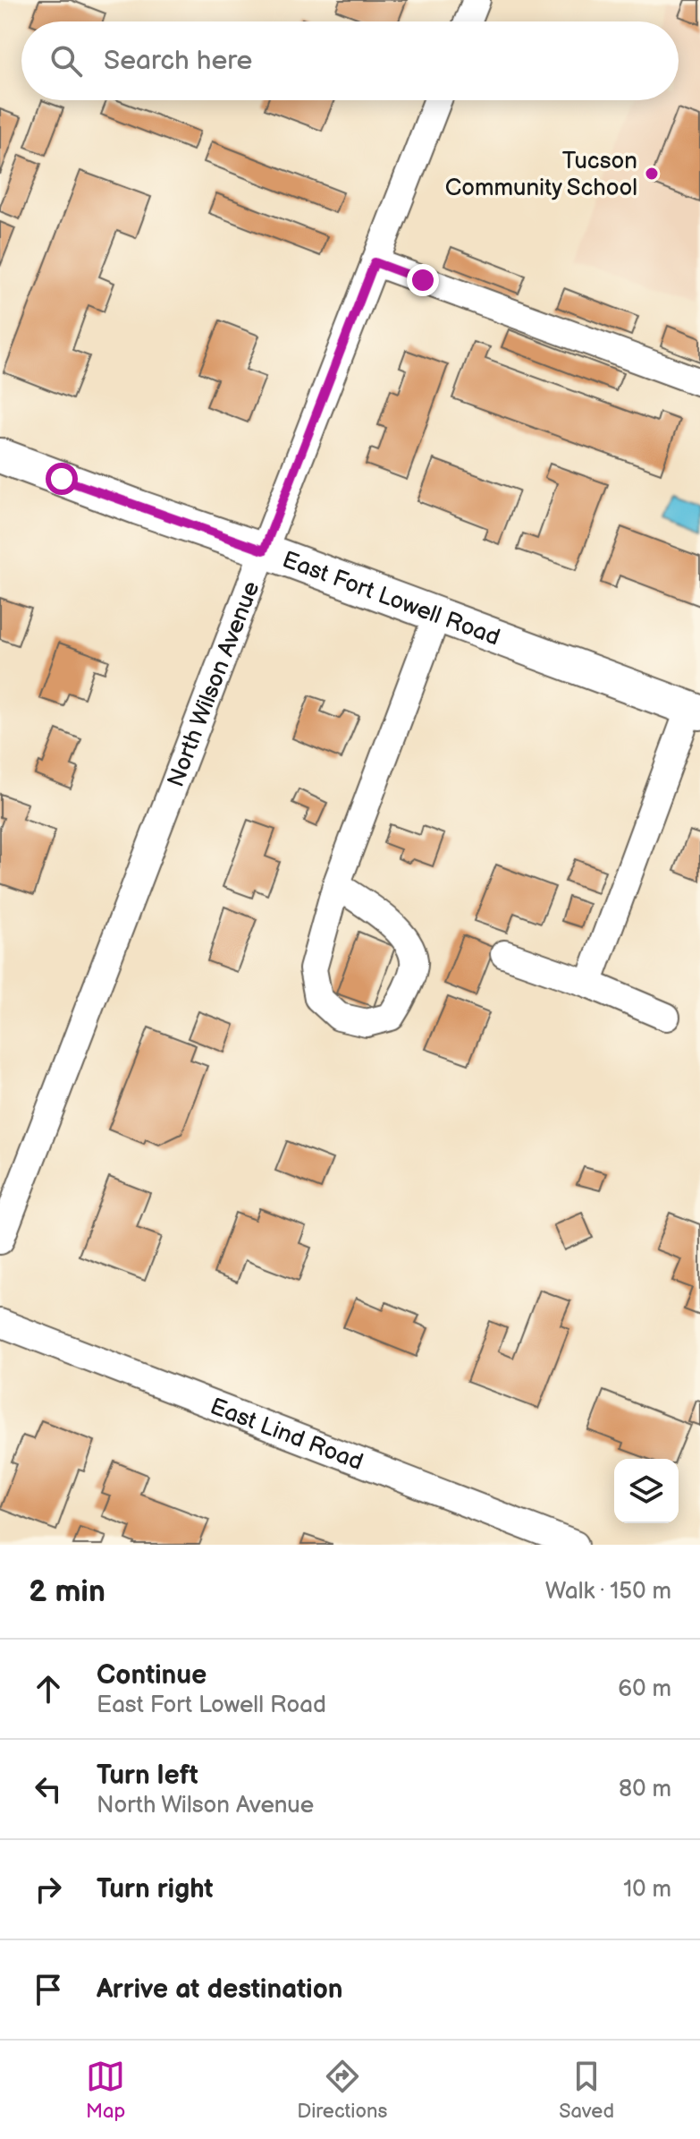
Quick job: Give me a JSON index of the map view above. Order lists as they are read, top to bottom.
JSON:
{
  "streets": {
    "main road": ["East Fort Lowell Road"],
    "street": ["North Wilson Avenue", "East Lind Road"]
  },
  "crossings": [
    ["East Fort Lowell Road", "North Wilson Avenue"]
  ],
  "places": ["Tucson Community School"],
  "page": {
    "search": "Search here",
    "heading": ["2 min", "Walk · 150 m"],
    "list": [
      ["Continue", "East Fort Lowell Road", "60 m"],
      ["Turn left", "North Wilson Avenue", "80 m"],
      ["Turn right", "10 m"],
      "Arrive at destination"
    ],
    "nav": ["Map", "Directions", "Saved"]
  }
}
